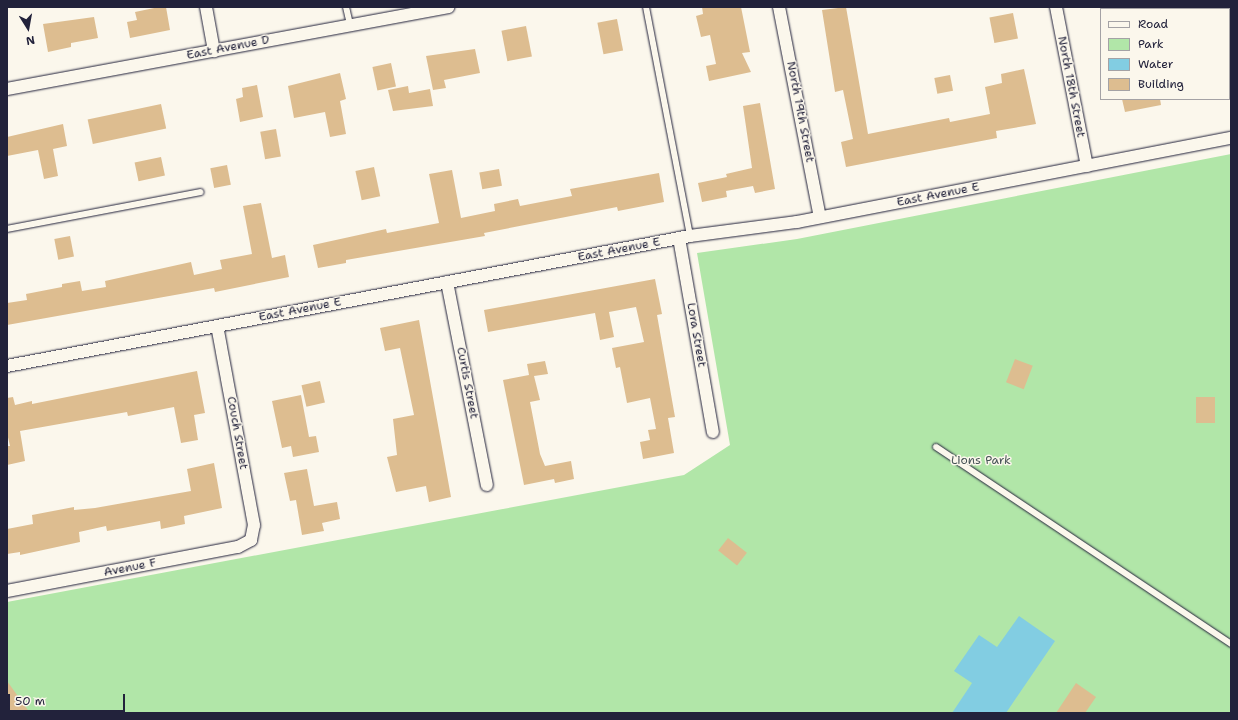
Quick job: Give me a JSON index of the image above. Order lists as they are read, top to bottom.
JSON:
{
  "streets": {
    "street": [
      "East Avenue D",
      "North 18th Street",
      "North 19th Street",
      "East Avenue E",
      "Lora Street",
      "Curtis Street",
      "Couch Street",
      "Avenue F"
    ]
  },
  "crossings": [
    ["North 18th Street", "East Avenue E"],
    ["North 19th Street", "East Avenue E"],
    ["East Avenue E", "Lora Street"],
    ["East Avenue E", "Curtis Street"],
    ["East Avenue E", "Couch Street"],
    ["Couch Street", "Avenue F"]
  ],
  "parks": ["Lions Park"],
  "legend": [
    "Road",
    "Park",
    "Water",
    "Building"
  ],
  "scale_bar": "50 m",
  "north": "bottom"
}
